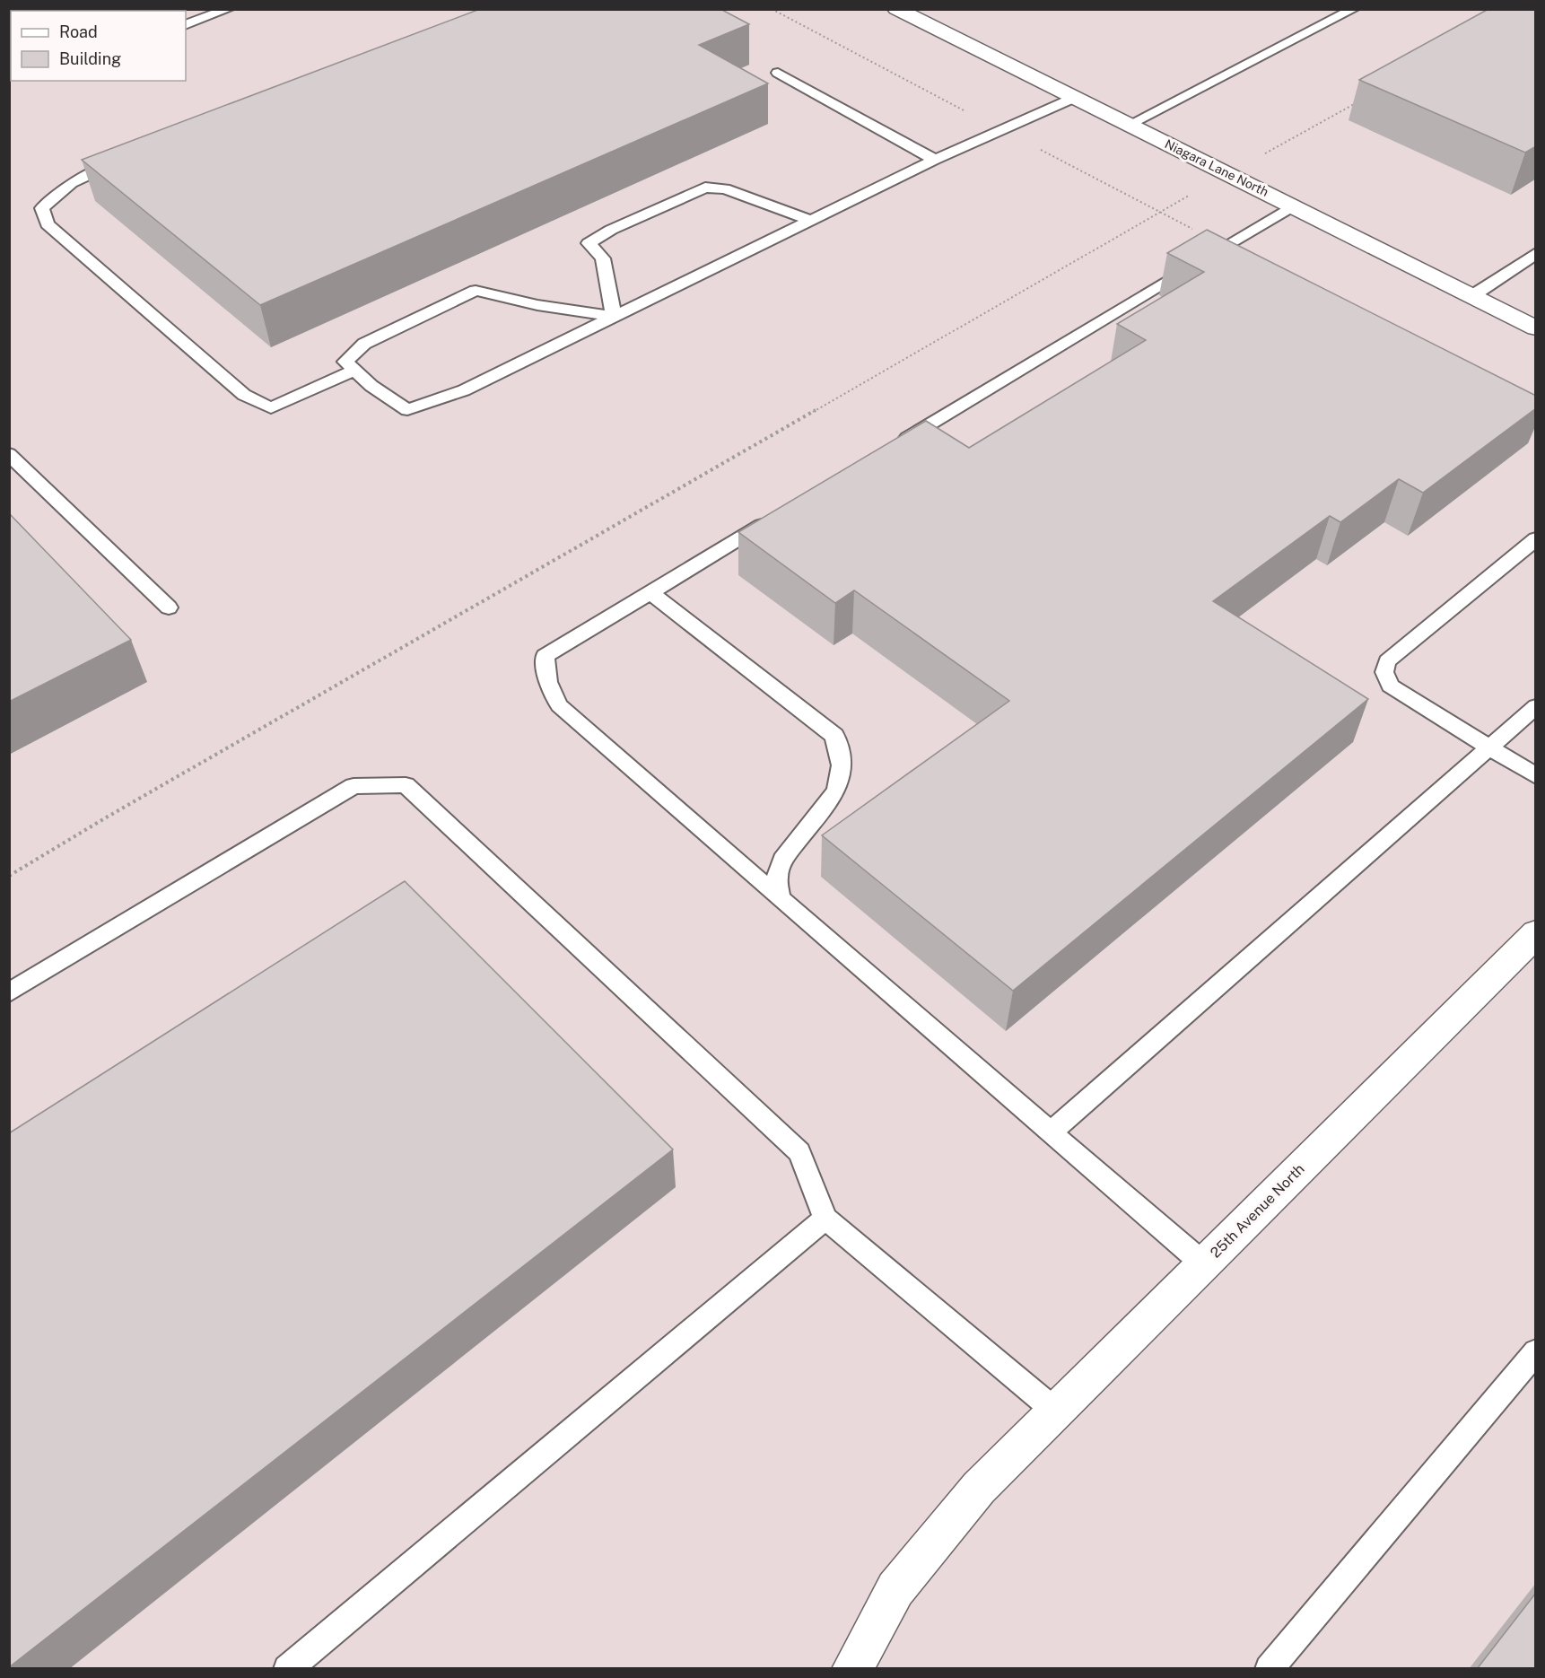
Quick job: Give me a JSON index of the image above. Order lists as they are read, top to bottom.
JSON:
{
  "streets": {
    "street": ["Niagara Lane North", "25th Avenue North"]
  },
  "legend": ["Road", "Building"]
}
